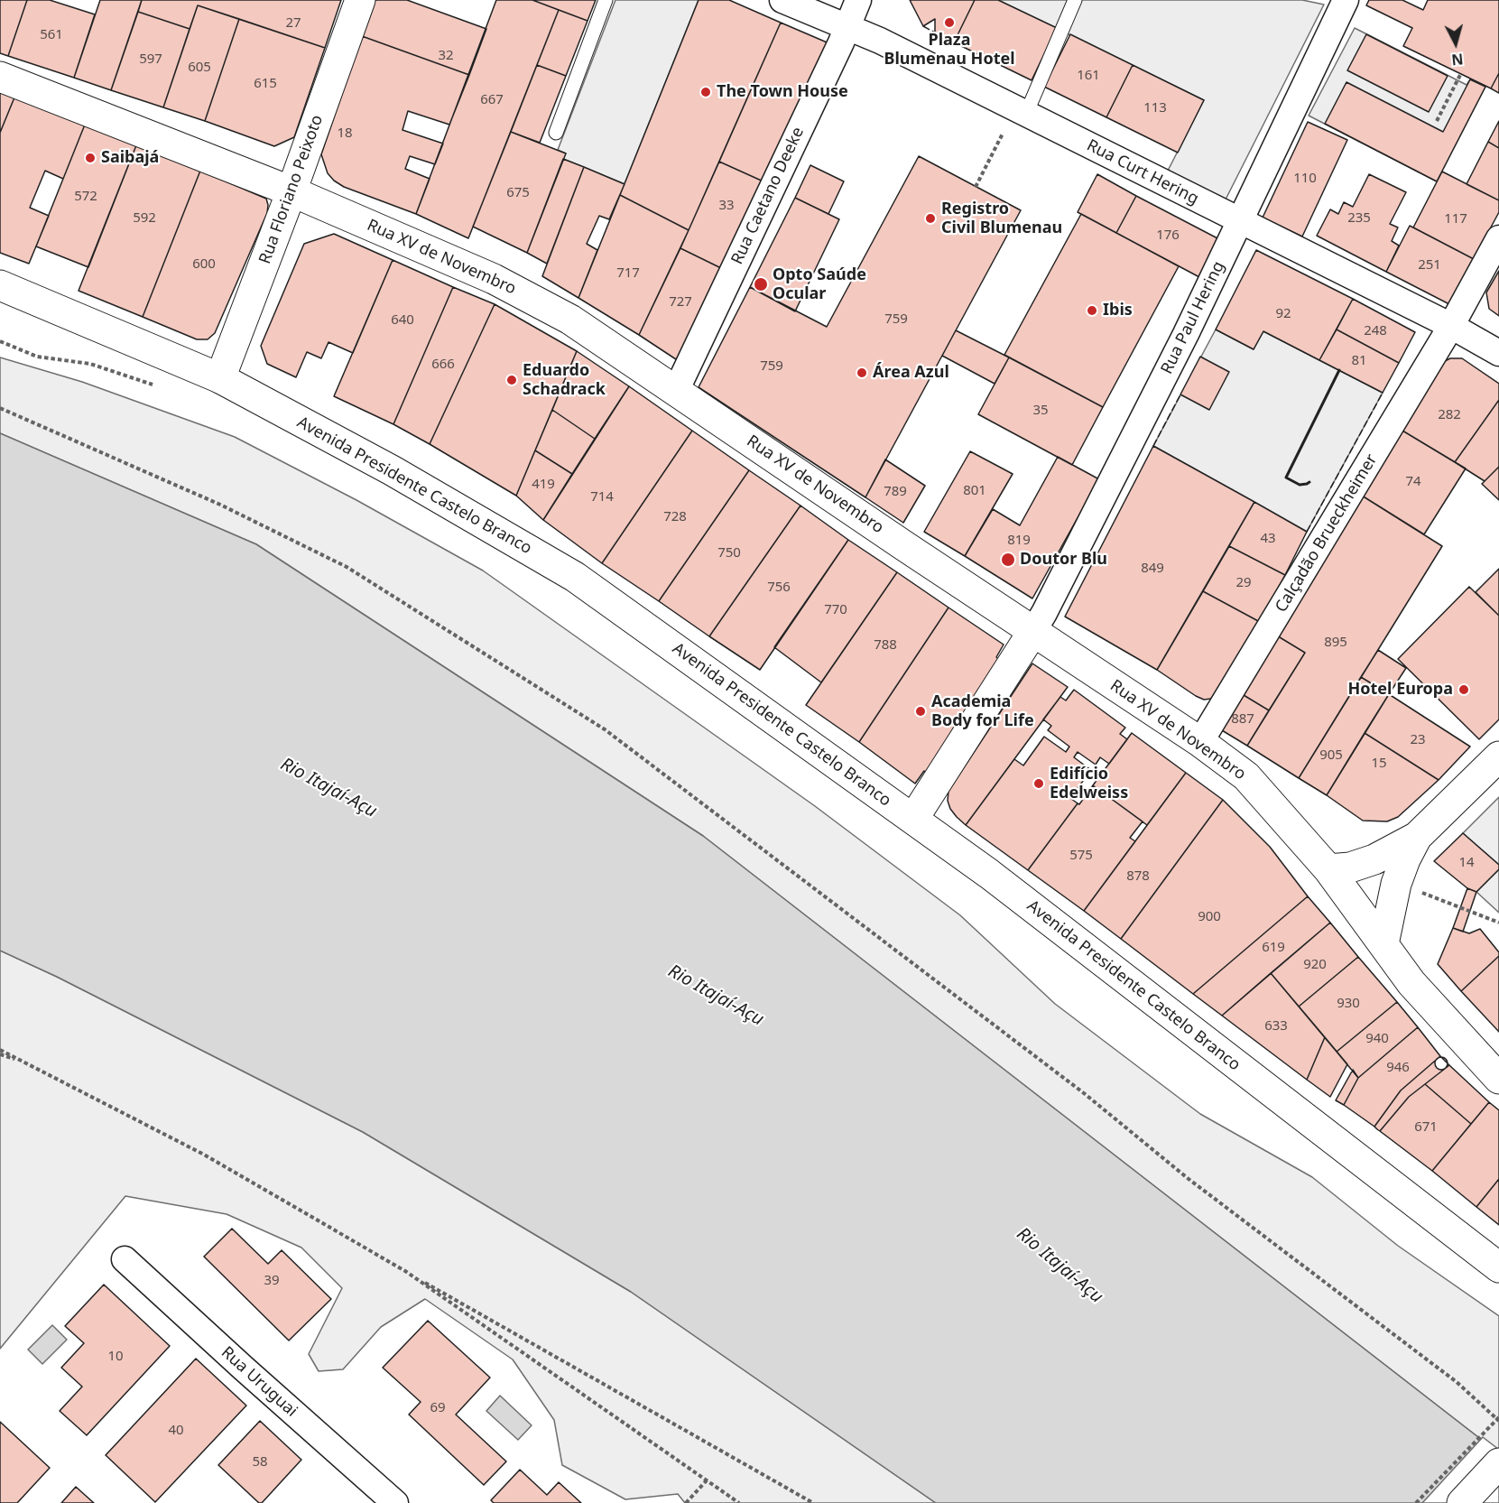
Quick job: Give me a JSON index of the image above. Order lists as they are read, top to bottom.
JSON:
{
  "streets": {
    "street": [
      "Rua Curt Hering",
      "Rua Floriano Peixoto",
      "Rua Caetano Deeke",
      "Rua XV de Novembro",
      "Rua Paul Hering",
      "Avenida Presidente Castelo Branco",
      "Calçadão Brueckheimer",
      "Rua Uruguai"
    ]
  },
  "crossings": [
    ["Rua Curt Hering", "Rua Caetano Deeke"],
    ["Rua Curt Hering", "Rua Paul Hering"],
    ["Rua Curt Hering", "Calçadão Brueckheimer"],
    ["Rua Floriano Peixoto", "Rua XV de Novembro"],
    ["Rua Floriano Peixoto", "Avenida Presidente Castelo Branco"],
    ["Rua Caetano Deeke", "Rua XV de Novembro"],
    ["Rua XV de Novembro", "Rua Paul Hering"],
    ["Rua XV de Novembro", "Calçadão Brueckheimer"]
  ],
  "water": ["Rio Itajaí-Açu"],
  "places": [
    "Plaza Blumenau Hotel",
    "The Town House",
    "Saibajá",
    "Registro Civil Blumenau",
    "Opto Saúde Ocular",
    "Ibis",
    "Área Azul",
    "Eduardo Schadrack",
    "Doutor Blu",
    "Hotel Europa",
    "Academia Body for Life",
    "Edifício Edelweiss"
  ],
  "house_numbers": [
    "27",
    "561",
    "32",
    "597",
    "605",
    "161",
    "615",
    "667",
    "113",
    "18",
    "110",
    "675",
    "572",
    "33",
    "592",
    "235",
    "117",
    "176",
    "600",
    "251",
    "717",
    "727",
    "92",
    "759",
    "640",
    "248",
    "81",
    "666",
    "759",
    "35",
    "282",
    "74",
    "419",
    "801",
    "789",
    "714",
    "728",
    "43",
    "819",
    "750",
    "849",
    "29",
    "756",
    "770",
    "895",
    "788",
    "887",
    "23",
    "905",
    "15",
    "575",
    "14",
    "878",
    "900",
    "619",
    "920",
    "930",
    "633",
    "940",
    "946",
    "671",
    "39",
    "10",
    "69",
    "40",
    "58"
  ],
  "north": "bottom"
}
